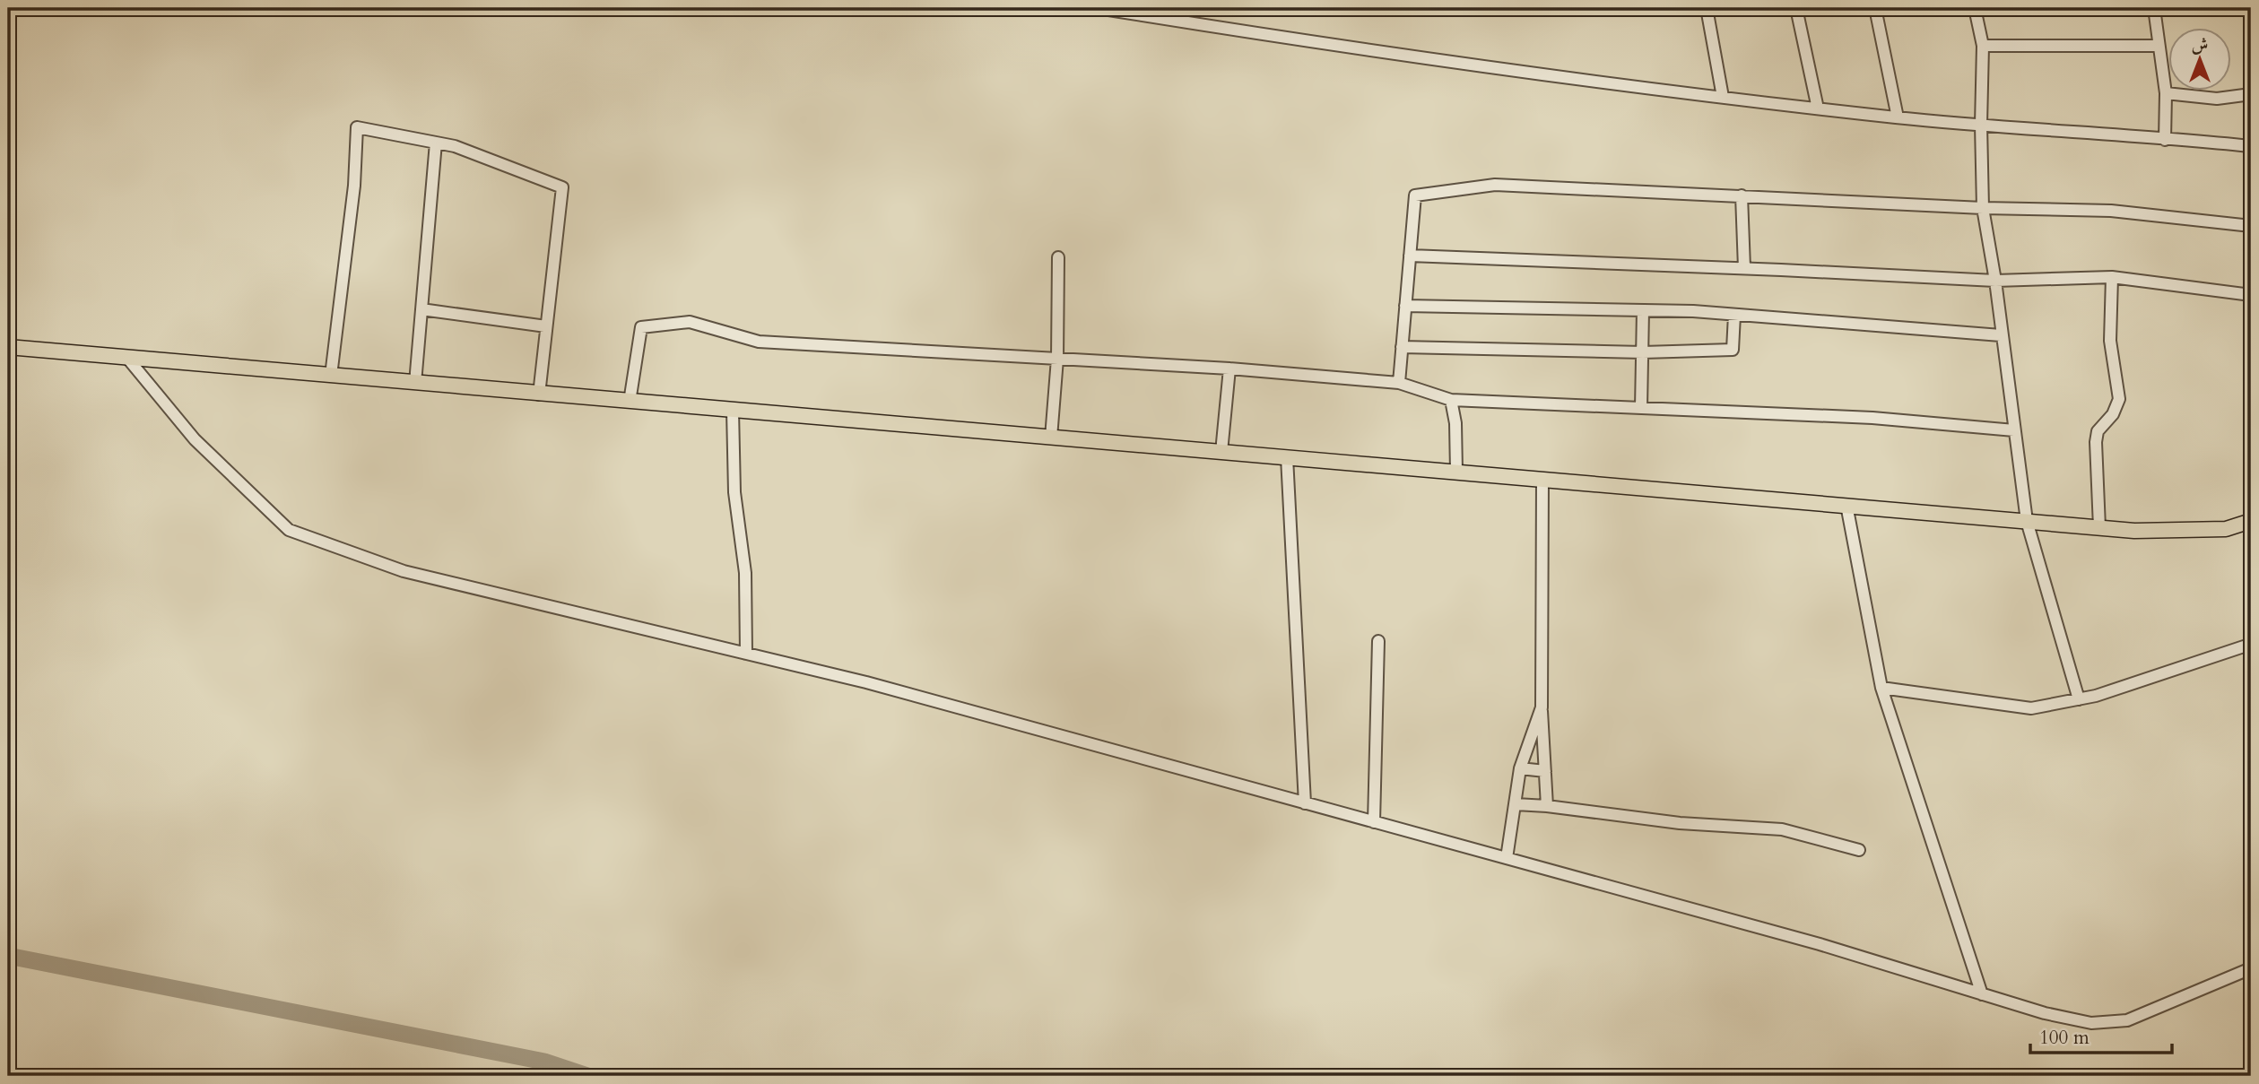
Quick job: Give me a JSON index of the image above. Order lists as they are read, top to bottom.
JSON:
{
  "scale_bar": "100 m",
  "north": "top"
}
